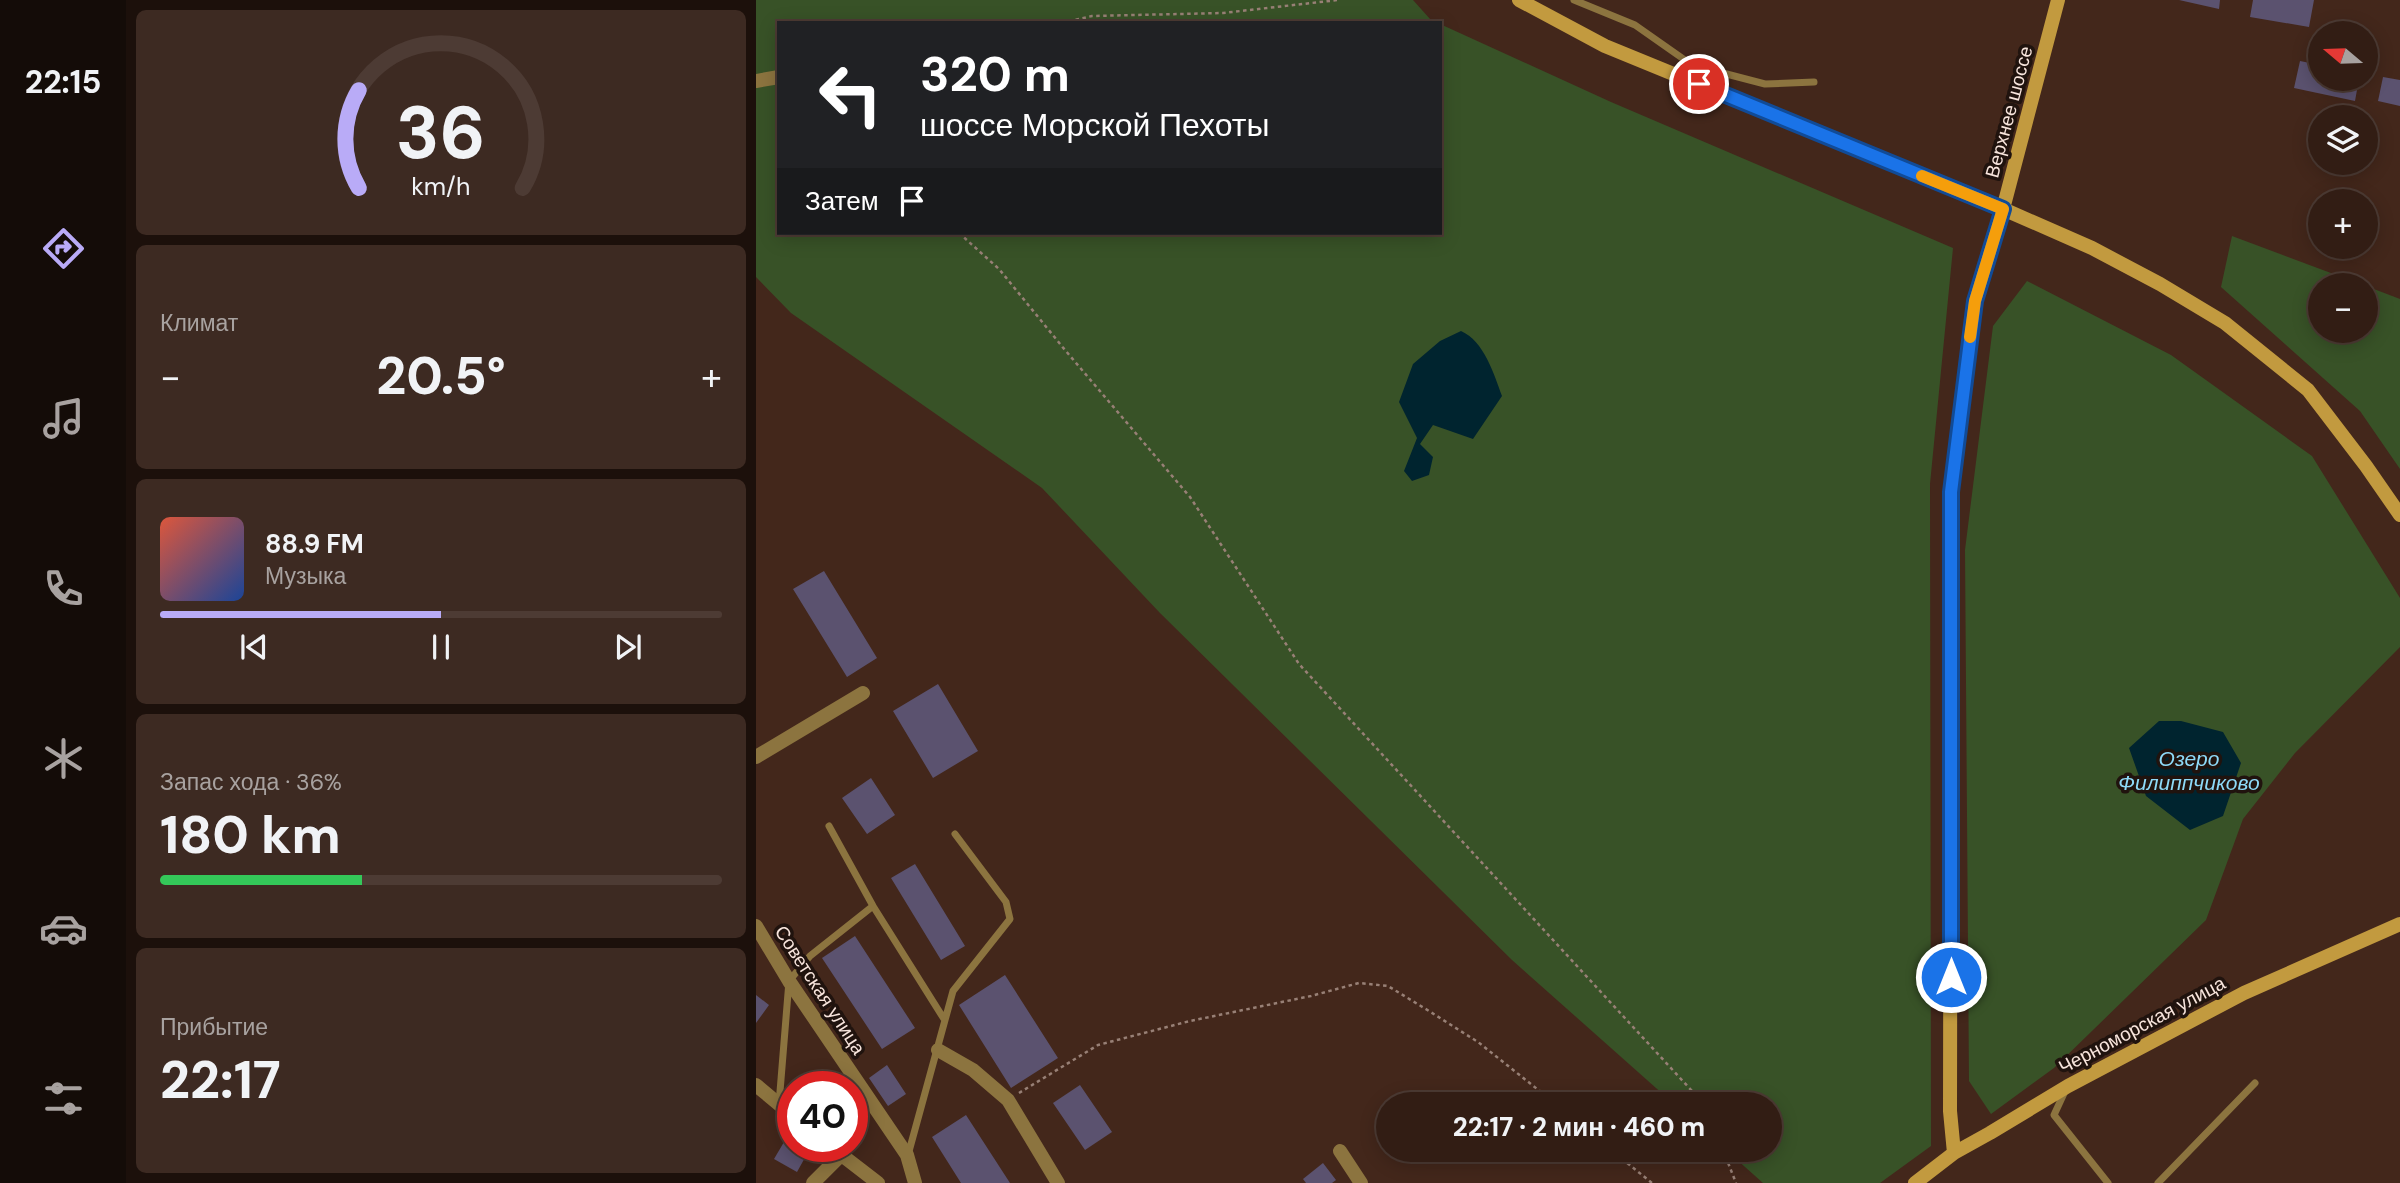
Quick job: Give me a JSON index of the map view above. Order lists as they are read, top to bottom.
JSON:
{
  "streets": {
    "street": ["Верхнее шоссе", "Советская улица", "Черноморская улица"]
  },
  "crossings": [
    ["Верхнее шоссе", "Черноморская улица"]
  ],
  "water": ["Озеро Филиппчиково"],
  "north": "left",
  "page": {
    "tabs": "22:15",
    "map_buttons": ["+", "−"],
    "turn": ["320 m", "шоссе Морской Пехоты"],
    "then": "Затем",
    "tile": [
      "Климат",
      ["Запас хода · 36%", "180 km"],
      ["Прибытие", "22:17"]
    ],
    "heat": ["−", "20.5°", "+"],
    "song": ["88.9 FM", "Музыка"],
    "limit": "40",
    "trip": "22:17 · 2 мин · 460 m",
    "gauge": ["36", "km/h"]
  }
}
